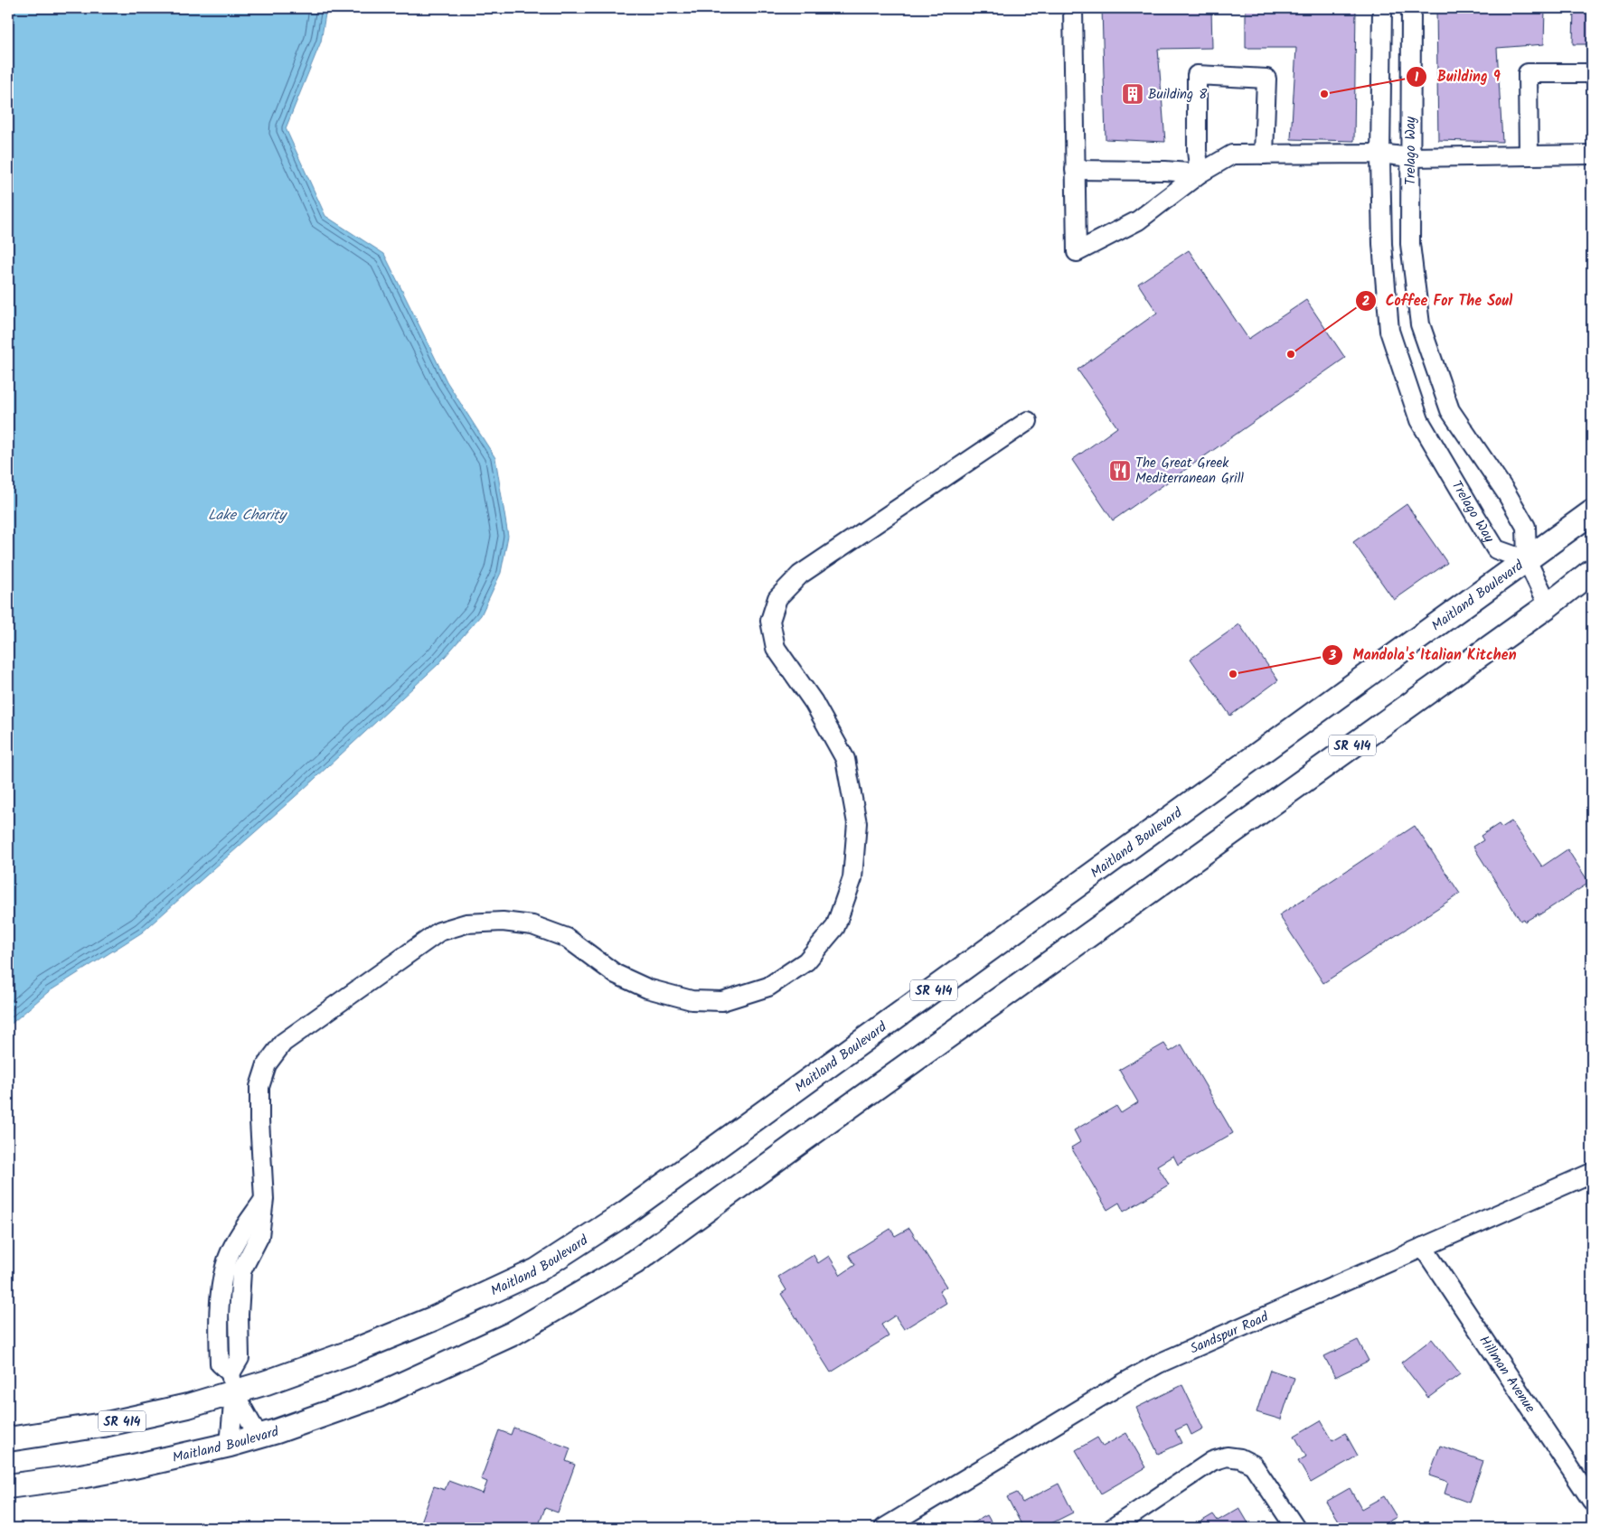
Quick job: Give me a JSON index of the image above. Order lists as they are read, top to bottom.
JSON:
{
  "streets": {
    "main road": ["Maitland Boulevard", "SR 414"],
    "street": ["Trelago Way", "Sandspur Road", "Hillman Avenue"]
  },
  "crossings": [
    ["Trelago Way", "Maitland Boulevard"],
    ["Sandspur Road", "Hillman Avenue"]
  ],
  "water": ["Lake Charity"],
  "places": {
    "building": ["Building 8"],
    "other": ["Building 9", "Coffee For The Soul", "Mandola's Italian Kitchen"],
    "restaurant": ["The Great Greek Mediterranean Grill"]
  }
}
